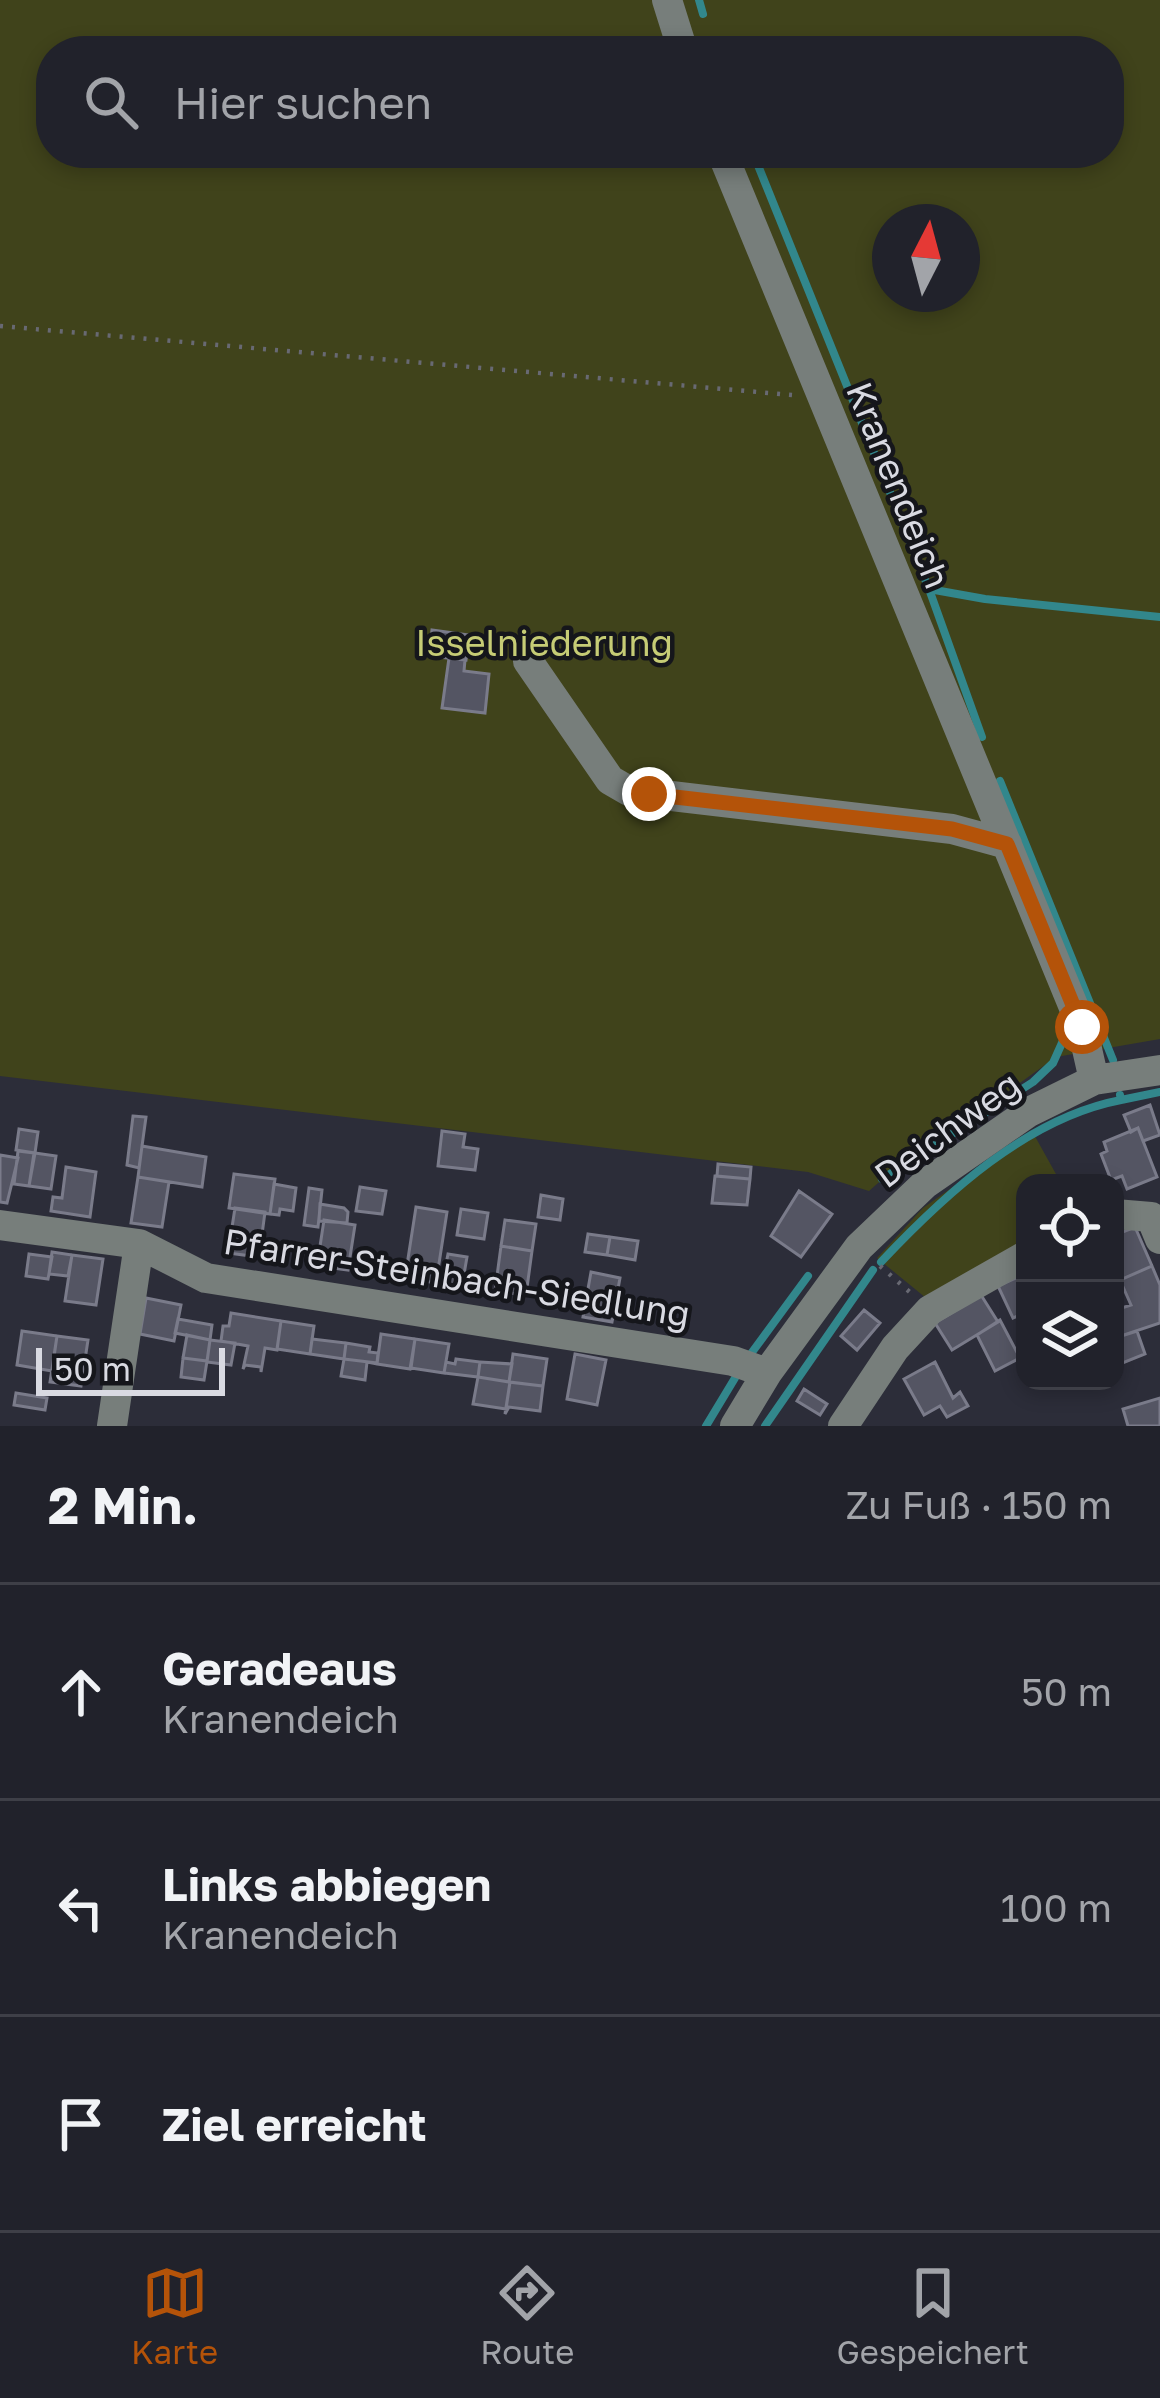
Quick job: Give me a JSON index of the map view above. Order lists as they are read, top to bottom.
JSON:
{
  "streets": {
    "street": ["Kranendeich", "Deichweg", "Pfarrer-Steinbach-Siedlung"]
  },
  "crossings": [
    ["Kranendeich", "Deichweg"],
    ["Deichweg", "Pfarrer-Steinbach-Siedlung"]
  ],
  "parks": ["Isselniederung"],
  "scale_bar": "50 m",
  "north": "top",
  "page": {
    "search": "Hier suchen",
    "scale": "50 m",
    "heading": ["2 Min.", "Zu Fuß · 150 m"],
    "list": [
      ["Geradeaus", "Kranendeich", "50 m"],
      ["Links abbiegen", "Kranendeich", "100 m"],
      "Ziel erreicht"
    ],
    "nav": ["Karte", "Route", "Gespeichert"]
  }
}
